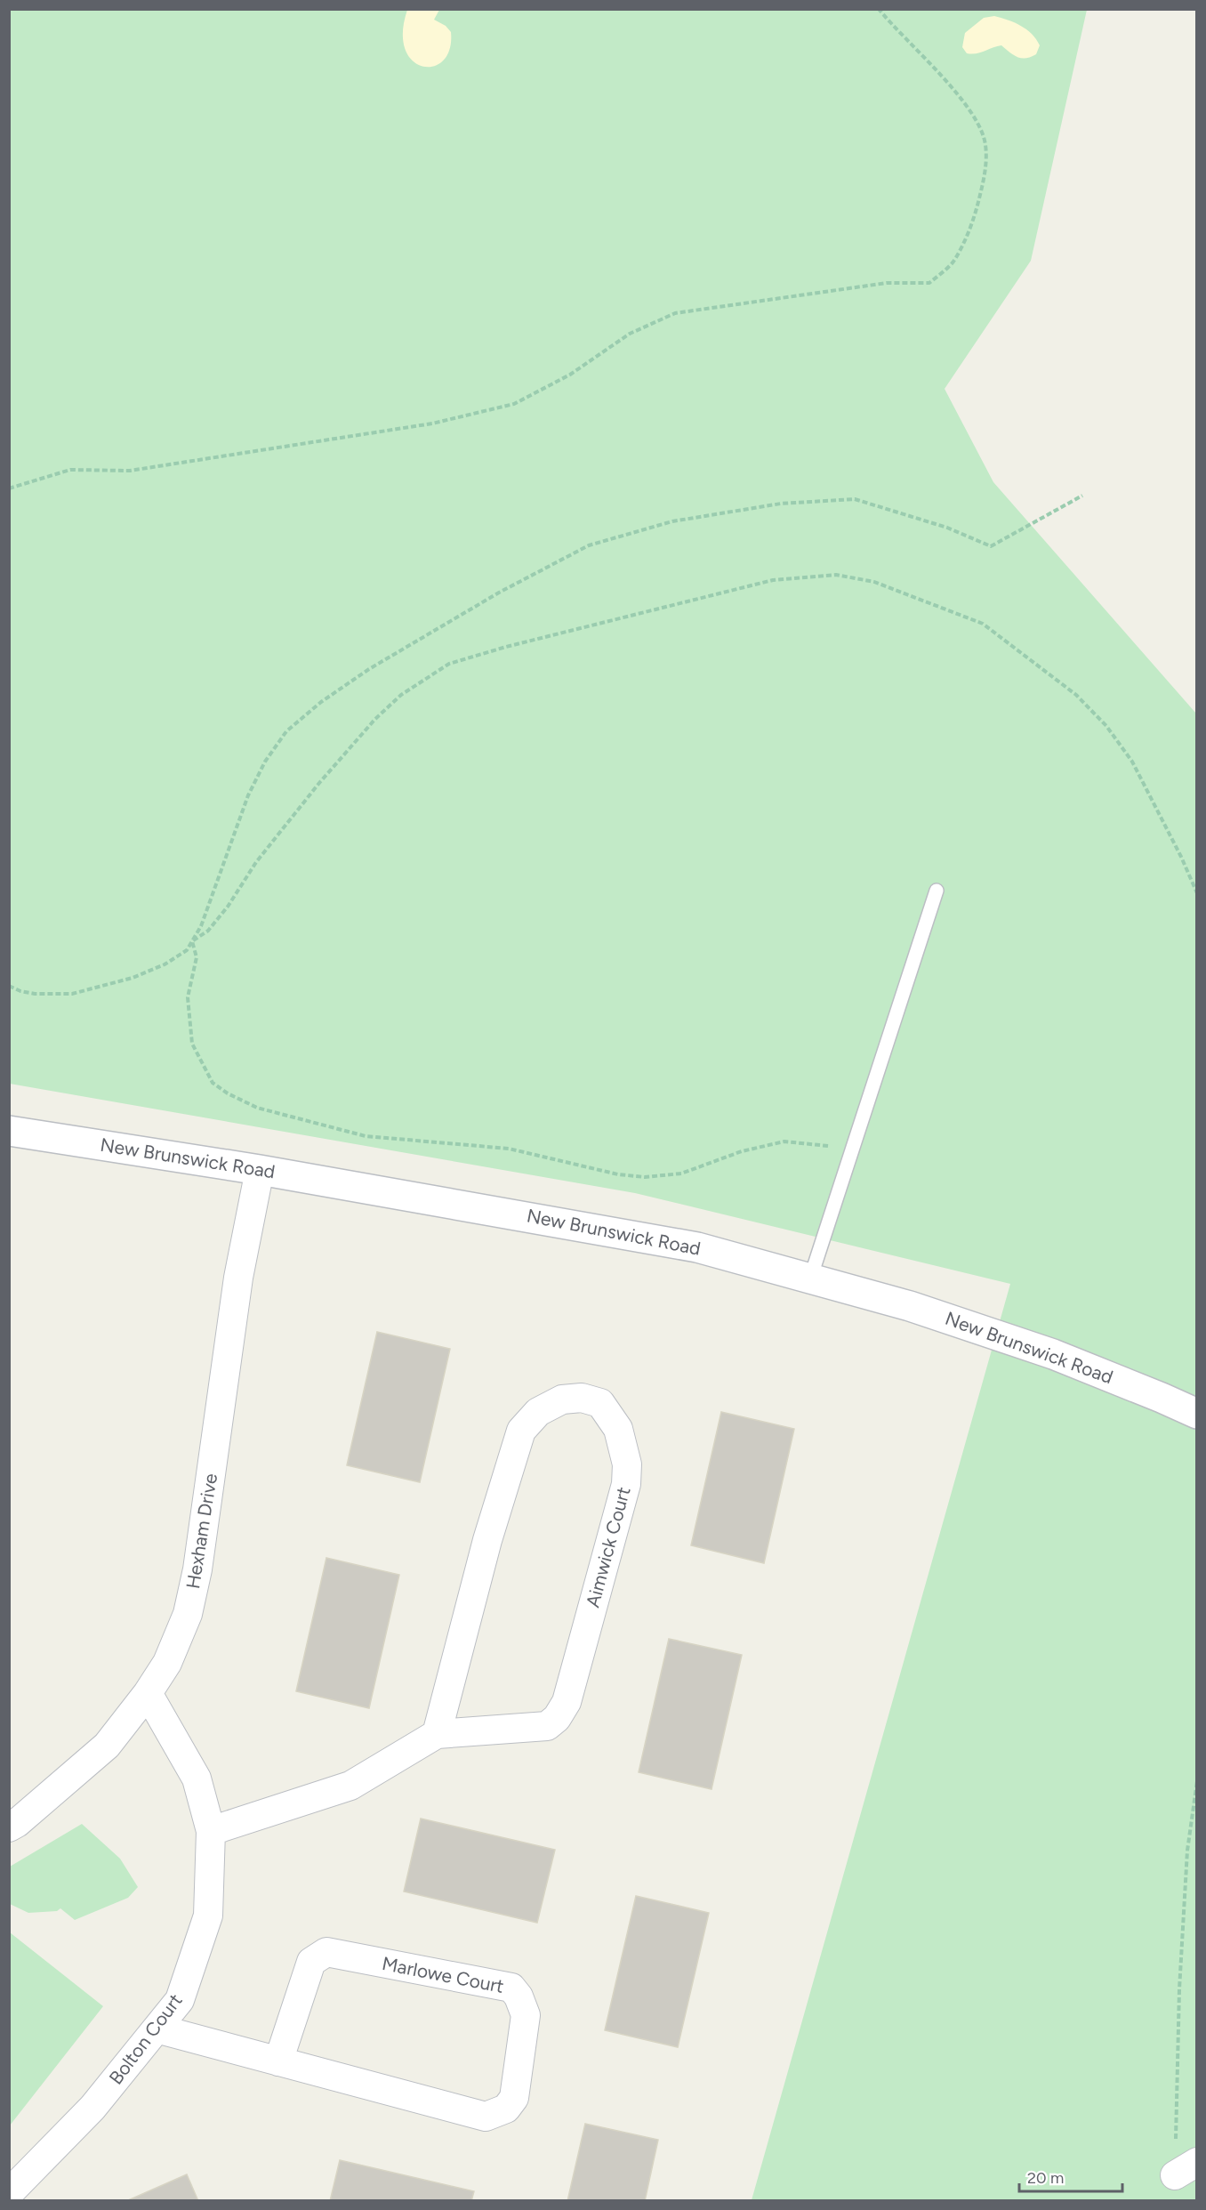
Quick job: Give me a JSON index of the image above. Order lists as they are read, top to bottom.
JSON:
{
  "streets": {
    "street": [
      "New Brunswick Road",
      "Hexham Drive",
      "Aimwick Court",
      "Marlowe Court",
      "Bolton Court"
    ]
  },
  "crossings": [
    ["New Brunswick Road", "Hexham Drive"],
    ["Hexham Drive", "Bolton Court"],
    ["Aimwick Court", "Bolton Court"],
    ["Marlowe Court", "Bolton Court"]
  ],
  "scale_bar": "20 m"
}
